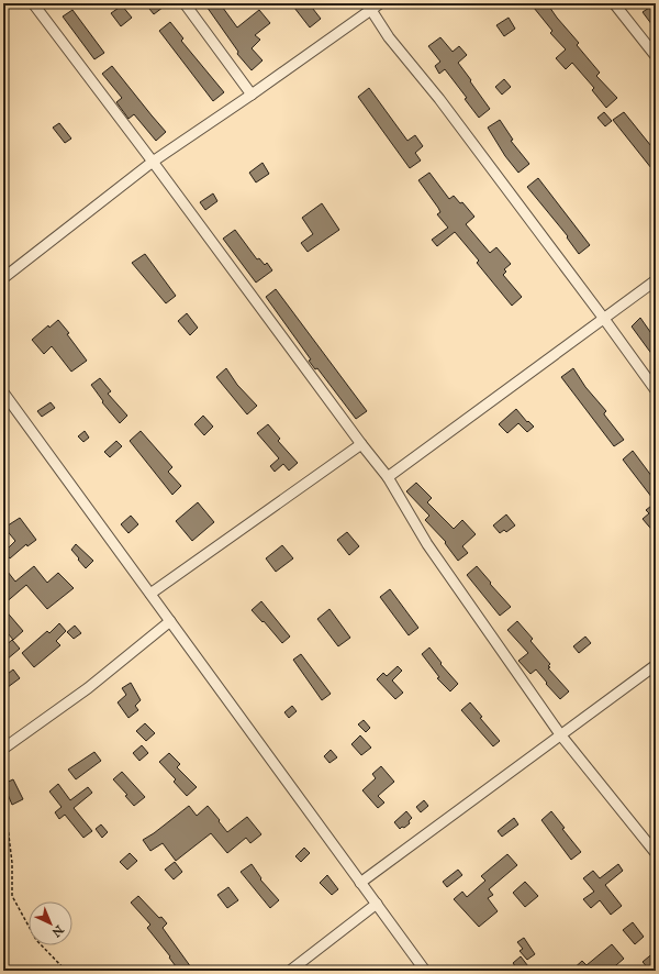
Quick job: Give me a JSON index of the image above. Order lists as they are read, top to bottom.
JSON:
{
  "north": "bottom right"
}
